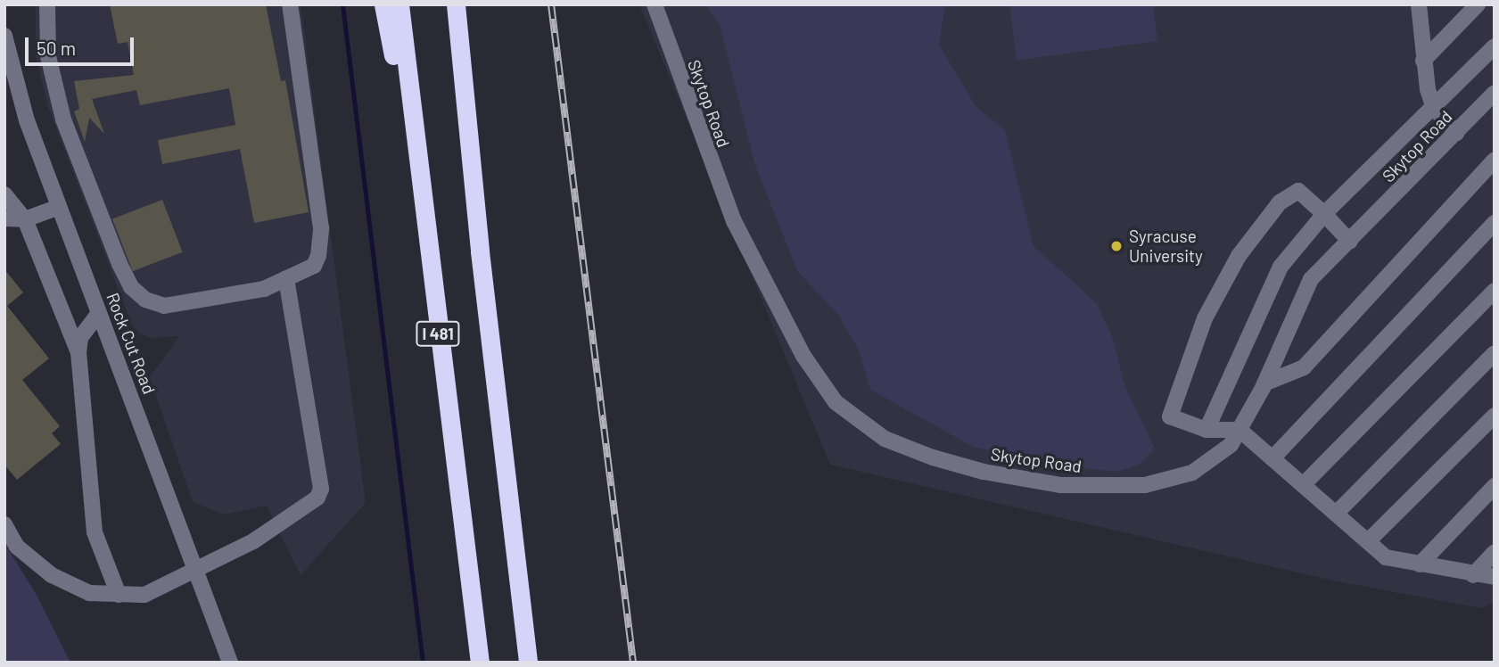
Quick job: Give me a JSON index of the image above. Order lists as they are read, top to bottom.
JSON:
{
  "streets": {
    "highway": ["I 481"],
    "street": ["Skytop Road", "Rock Cut Road"]
  },
  "places": ["Syracuse University"],
  "scale_bar": "50 m"
}
